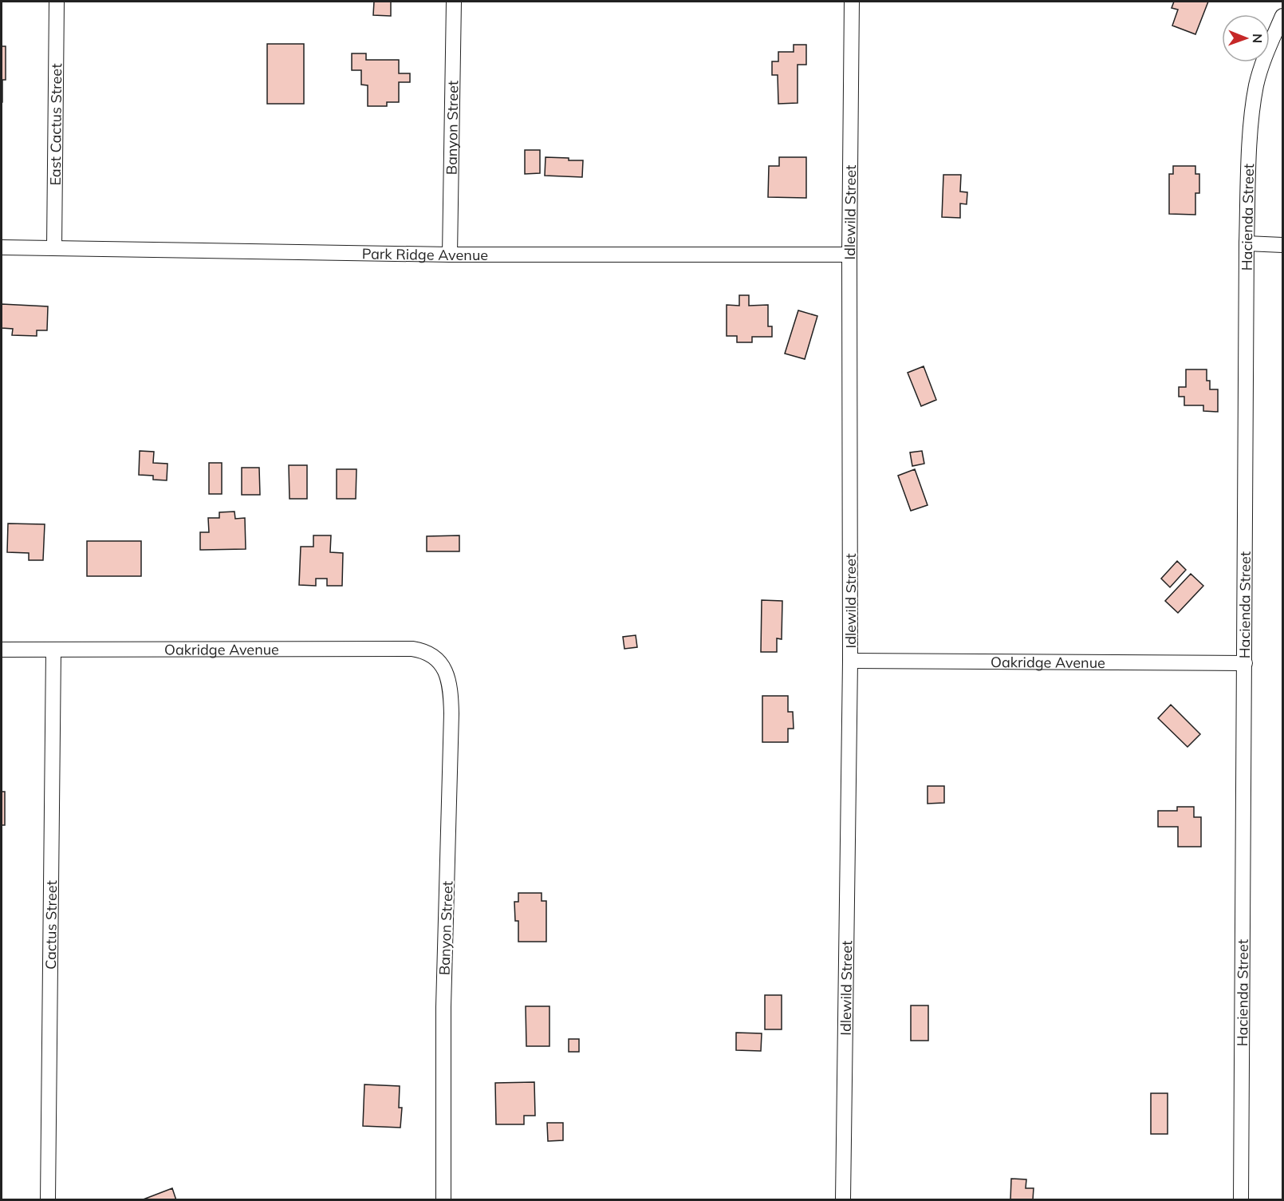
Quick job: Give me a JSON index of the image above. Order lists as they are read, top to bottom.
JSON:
{
  "streets": {
    "street": [
      "East Cactus Street",
      "Banyon Street",
      "Idlewild Street",
      "Hacienda Street",
      "Park Ridge Avenue",
      "Oakridge Avenue",
      "Cactus Street"
    ]
  },
  "crossings": [
    ["East Cactus Street", "Park Ridge Avenue"],
    ["Banyon Street", "Park Ridge Avenue"],
    ["Banyon Street", "Oakridge Avenue"],
    ["Idlewild Street", "Park Ridge Avenue"],
    ["Idlewild Street", "Oakridge Avenue"],
    ["Hacienda Street", "Oakridge Avenue"],
    ["Oakridge Avenue", "Cactus Street"]
  ],
  "north": "right"
}
